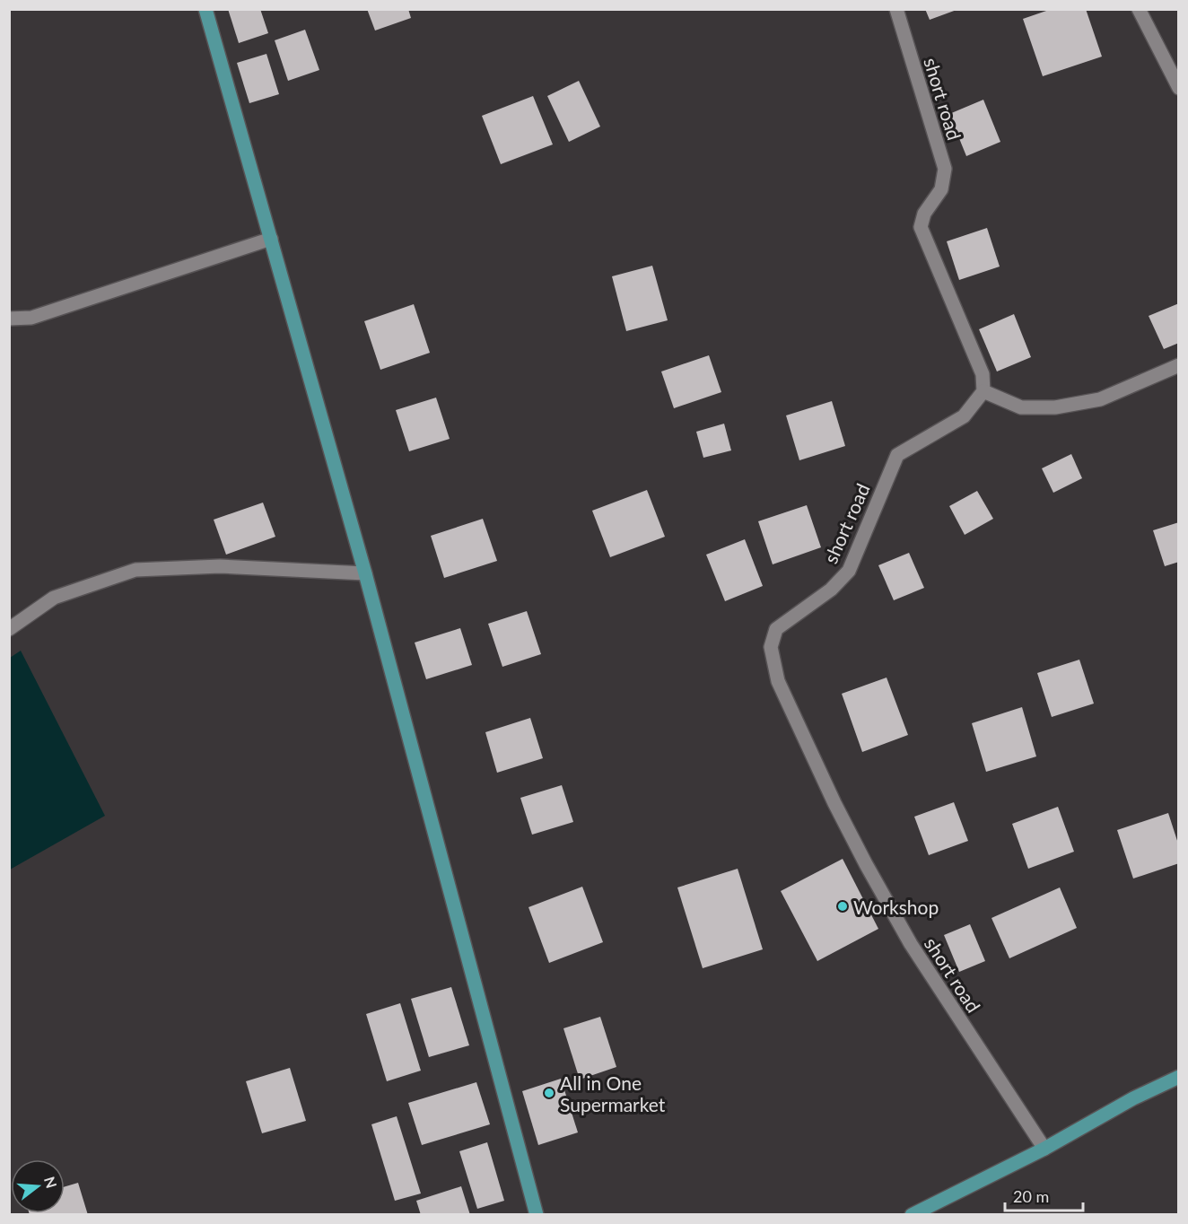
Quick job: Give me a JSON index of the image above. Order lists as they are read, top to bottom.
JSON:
{
  "streets": {
    "street": ["short road"]
  },
  "places": ["Workshop", "All in One Supermarket"],
  "scale_bar": "20 m",
  "north": "right"
}
